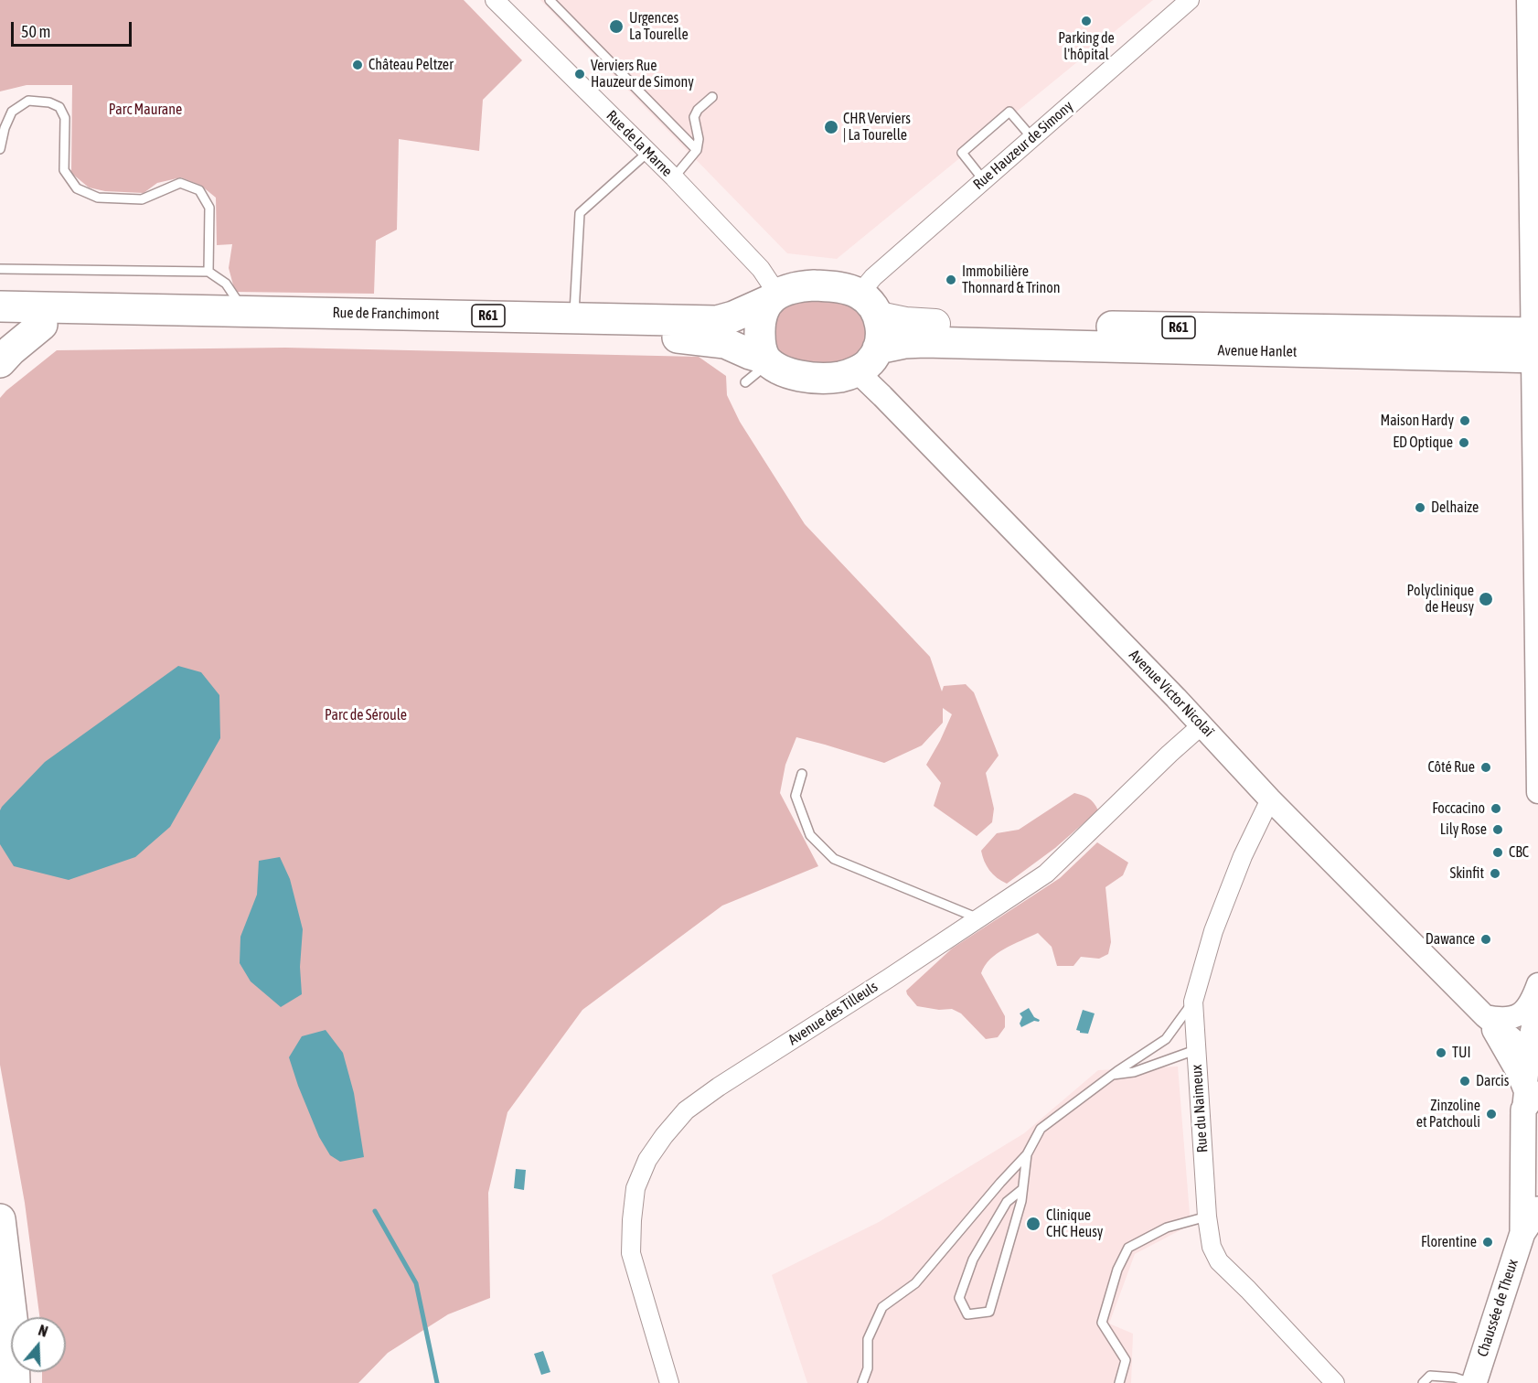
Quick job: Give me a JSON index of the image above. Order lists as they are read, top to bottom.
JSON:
{
  "streets": {
    "highway": ["Rue de Franchimont", "R61", "Avenue Hanlet"],
    "main road": ["Chaussée de Theux"],
    "street": [
      "Rue de la Marne",
      "Rue Hauzeur de Simony",
      "Avenue Victor Nicolaï",
      "Avenue des Tilleuls",
      "Rue du Naimeux"
    ]
  },
  "crossings": [
    ["Rue de la Marne", "Rue Hauzeur de Simony"],
    ["Rue de la Marne", "Rue de Franchimont"],
    ["Rue de la Marne", "R61"],
    ["Rue de la Marne", "Avenue Hanlet"],
    ["Rue de la Marne", "Avenue Victor Nicolaï"],
    ["Rue Hauzeur de Simony", "Rue de Franchimont"],
    ["Rue Hauzeur de Simony", "R61"],
    ["Rue Hauzeur de Simony", "Avenue Hanlet"],
    ["Rue Hauzeur de Simony", "Avenue Victor Nicolaï"],
    ["Rue de Franchimont", "R61"],
    ["Rue de Franchimont", "Avenue Hanlet"],
    ["Rue de Franchimont", "Avenue Victor Nicolaï"],
    ["R61", "Avenue Hanlet"],
    ["R61", "Avenue Victor Nicolaï"],
    ["Avenue Hanlet", "Avenue Victor Nicolaï"],
    ["Avenue Victor Nicolaï", "Avenue des Tilleuls"],
    ["Avenue Victor Nicolaï", "Rue du Naimeux"]
  ],
  "parks": ["Parc Maurane", "Parc de Séroule"],
  "places": [
    "Parking de l'hôpital",
    "Urgences La Tourelle",
    "Château Peltzer",
    "Verviers Rue Hauzeur de Simony",
    "CHR Verviers | La Tourelle",
    "Immobilière Thonnard & Trinon",
    "Maison Hardy",
    "ED Optique",
    "Delhaize",
    "Polyclinique de Heusy",
    "Côté Rue",
    "Foccacino",
    "Lily Rose",
    "CBC",
    "Skinfit",
    "Dawance",
    "TUI",
    "Darcis",
    "Zinzoline et Patchouli",
    "Clinique CHC Heusy",
    "Florentine"
  ],
  "scale_bar": "50 m",
  "north": "top"
}
